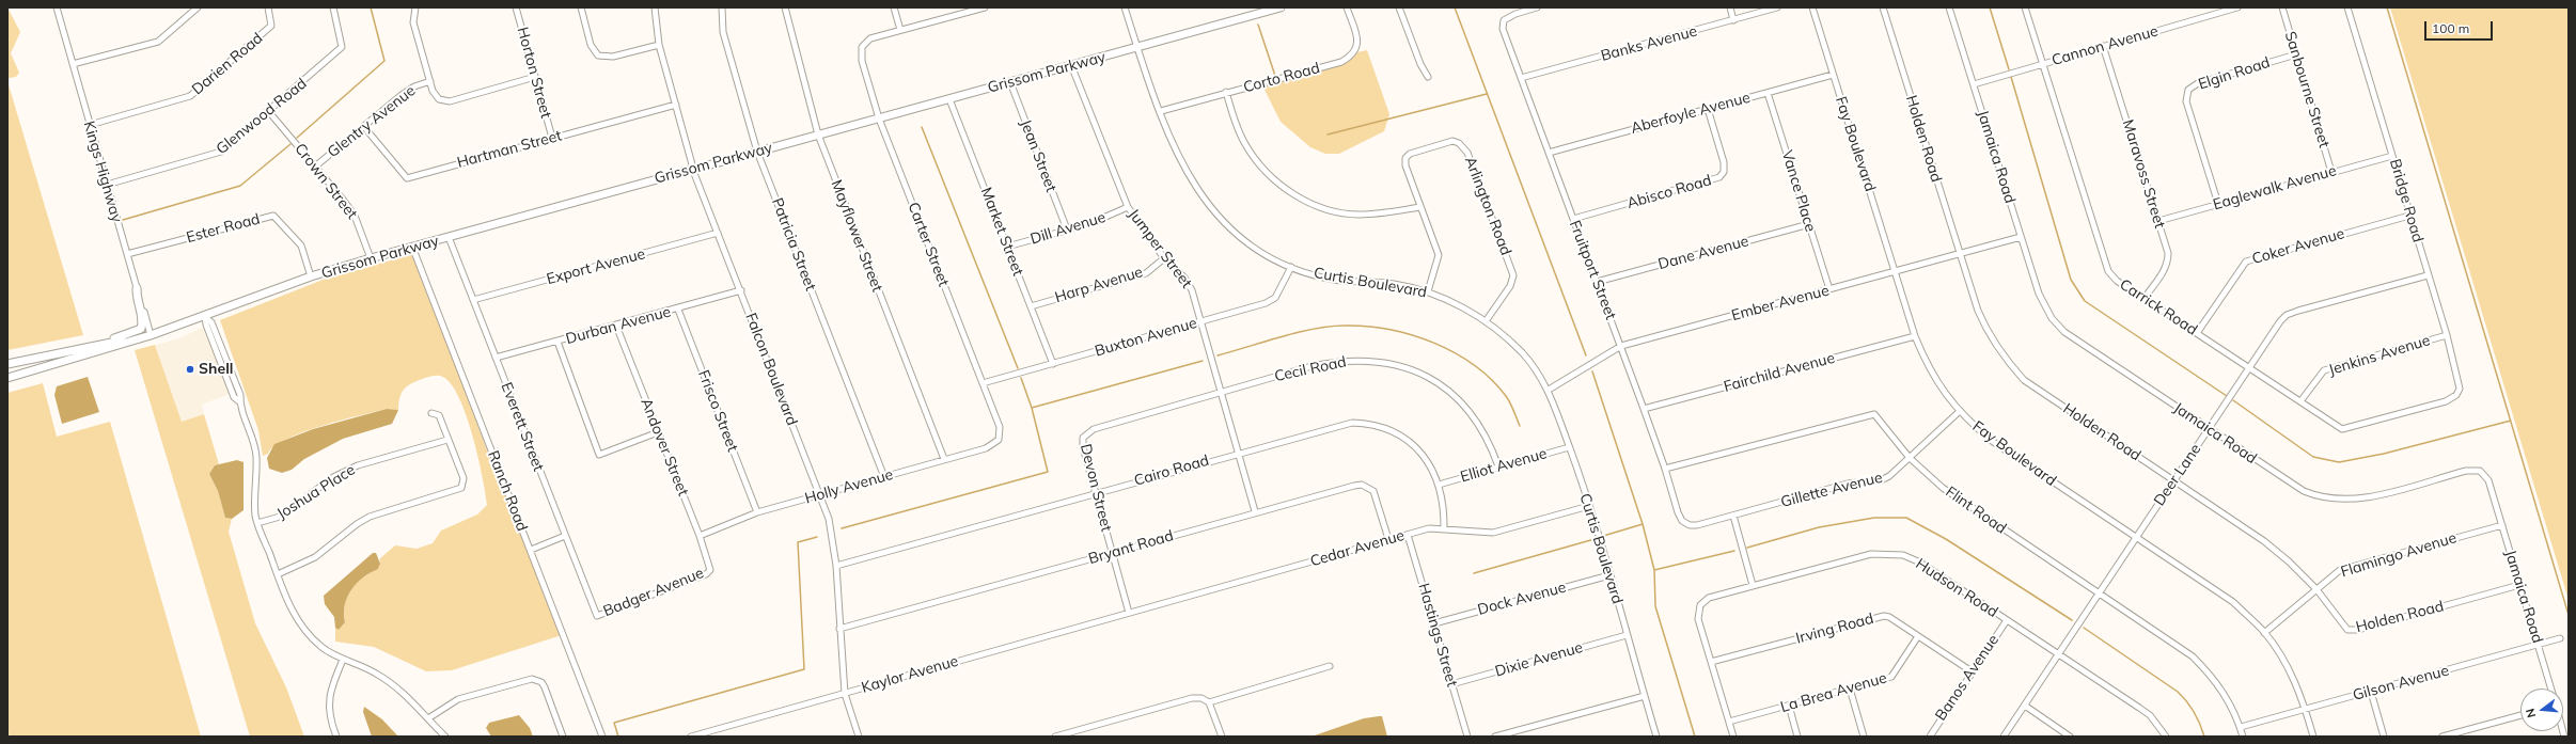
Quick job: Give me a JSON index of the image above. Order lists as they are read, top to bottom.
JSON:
{
  "streets": {
    "main road": ["Grissom Parkway"],
    "street": [
      "Banks Avenue",
      "Cannon Avenue",
      "Darien Road",
      "Horton Street",
      "Elgin Road",
      "Corto Road",
      "Sanbourne Street",
      "Aberfoyle Avenue",
      "Glenwood Road",
      "Glentry Avenue",
      "Holden Road",
      "Fay Boulevard",
      "Hartman Street",
      "Jean Street",
      "Jamaica Road",
      "Kings Highway",
      "Maravoss Street",
      "Crown Street",
      "Eaglewalk Avenue",
      "Vance Place",
      "Abisco Road",
      "Bridge Road",
      "Arlington Road",
      "Ester Road",
      "Dill Avenue",
      "Market Street",
      "Mayflower Street",
      "Patricia Street",
      "Carter Street",
      "Coker Avenue",
      "Jumper Street",
      "Dane Avenue",
      "Export Avenue",
      "Fruitport Street",
      "Curtis Boulevard",
      "Harp Avenue",
      "Ember Avenue",
      "Carrick Road",
      "Durban Avenue",
      "Buxton Avenue",
      "Jenkins Avenue",
      "Falcon Boulevard",
      "Cecil Road",
      "Fairchild Avenue",
      "Frisco Street",
      "Everett Street",
      "Andover Street",
      "Elliot Avenue",
      "Cairo Road",
      "Deer Lane",
      "Holly Avenue",
      "Devon Street",
      "Gillette Avenue",
      "Ranch Road",
      "Joshua Place",
      "Flint Road",
      "Bryant Road",
      "Cedar Avenue",
      "Flamingo Avenue",
      "Hudson Road",
      "Badger Avenue",
      "Dock Avenue",
      "Irving Road",
      "Hastings Street",
      "Dixie Avenue",
      "Kaylor Avenue",
      "Banos Avenue",
      "Gilson Avenue",
      "La Brea Avenue"
    ]
  },
  "crossings": [
    ["Banks Avenue", "Fruitport Street"],
    ["Cannon Avenue", "Jamaica Road"],
    ["Cannon Avenue", "Maravoss Street"],
    ["Cannon Avenue", "Carrick Road"],
    ["Darien Road", "Kings Highway"],
    ["Horton Street", "Hartman Street"],
    ["Grissom Parkway", "Jean Street"],
    ["Grissom Parkway", "Kings Highway"],
    ["Grissom Parkway", "Crown Street"],
    ["Grissom Parkway", "Ester Road"],
    ["Grissom Parkway", "Market Street"],
    ["Grissom Parkway", "Mayflower Street"],
    ["Grissom Parkway", "Patricia Street"],
    ["Grissom Parkway", "Carter Street"],
    ["Grissom Parkway", "Jumper Street"],
    ["Grissom Parkway", "Curtis Boulevard"],
    ["Grissom Parkway", "Falcon Boulevard"],
    ["Grissom Parkway", "Everett Street"],
    ["Grissom Parkway", "Ranch Road"],
    ["Elgin Road", "Sanbourne Street"],
    ["Elgin Road", "Eaglewalk Avenue"],
    ["Corto Road", "Curtis Boulevard"],
    ["Sanbourne Street", "Eaglewalk Avenue"],
    ["Aberfoyle Avenue", "Fay Boulevard"],
    ["Aberfoyle Avenue", "Vance Place"],
    ["Aberfoyle Avenue", "Abisco Road"],
    ["Aberfoyle Avenue", "Fruitport Street"],
    ["Glenwood Road", "Kings Highway"],
    ["Glenwood Road", "Crown Street"],
    ["Glentry Avenue", "Hartman Street"],
    ["Glentry Avenue", "Crown Street"],
    ["Holden Road", "Jamaica Road"],
    ["Holden Road", "Ember Avenue"],
    ["Holden Road", "Deer Lane"],
    ["Holden Road", "Flamingo Avenue"],
    ["Fay Boulevard", "Ember Avenue"],
    ["Fay Boulevard", "Fairchild Avenue"],
    ["Fay Boulevard", "Deer Lane"],
    ["Fay Boulevard", "Gillette Avenue"],
    ["Fay Boulevard", "Flamingo Avenue"],
    ["Fay Boulevard", "Gilson Avenue"],
    ["Hartman Street", "Falcon Boulevard"],
    ["Jean Street", "Dill Avenue"],
    ["Jamaica Road", "Ember Avenue"],
    ["Jamaica Road", "Deer Lane"],
    ["Jamaica Road", "Flamingo Avenue"],
    ["Jamaica Road", "Gilson Avenue"],
    ["Kings Highway", "Ester Road"],
    ["Maravoss Street", "Eaglewalk Avenue"],
    ["Maravoss Street", "Carrick Road"],
    ["Eaglewalk Avenue", "Bridge Road"],
    ["Vance Place", "Dane Avenue"],
    ["Vance Place", "Ember Avenue"],
    ["Abisco Road", "Fruitport Street"],
    ["Bridge Road", "Coker Avenue"],
    ["Bridge Road", "Carrick Road"],
    ["Bridge Road", "Jenkins Avenue"],
    ["Bridge Road", "Deer Lane"],
    ["Arlington Road", "Curtis Boulevard"],
    ["Dill Avenue", "Market Street"],
    ["Dill Avenue", "Jumper Street"],
    ["Market Street", "Harp Avenue"],
    ["Market Street", "Buxton Avenue"],
    ["Mayflower Street", "Holly Avenue"],
    ["Patricia Street", "Holly Avenue"],
    ["Carter Street", "Buxton Avenue"],
    ["Carter Street", "Holly Avenue"],
    ["Coker Avenue", "Carrick Road"],
    ["Jumper Street", "Harp Avenue"],
    ["Jumper Street", "Buxton Avenue"],
    ["Jumper Street", "Cecil Road"],
    ["Jumper Street", "Cairo Road"],
    ["Jumper Street", "Bryant Road"],
    ["Dane Avenue", "Fruitport Street"],
    ["Export Avenue", "Falcon Boulevard"],
    ["Export Avenue", "Everett Street"],
    ["Fruitport Street", "Ember Avenue"],
    ["Fruitport Street", "Fairchild Avenue"],
    ["Fruitport Street", "Gillette Avenue"],
    ["Fruitport Street", "Flint Road"],
    ["Curtis Boulevard", "Ember Avenue"],
    ["Curtis Boulevard", "Buxton Avenue"],
    ["Curtis Boulevard", "Elliot Avenue"],
    ["Curtis Boulevard", "Cedar Avenue"],
    ["Curtis Boulevard", "Dock Avenue"],
    ["Curtis Boulevard", "Dixie Avenue"],
    ["Carrick Road", "Jenkins Avenue"],
    ["Carrick Road", "Deer Lane"],
    ["Durban Avenue", "Falcon Boulevard"],
    ["Durban Avenue", "Frisco Street"],
    ["Durban Avenue", "Everett Street"],
    ["Durban Avenue", "Andover Street"],
    ["Falcon Boulevard", "Cairo Road"],
    ["Falcon Boulevard", "Holly Avenue"],
    ["Falcon Boulevard", "Bryant Road"],
    ["Falcon Boulevard", "Kaylor Avenue"],
    ["Cecil Road", "Elliot Avenue"],
    ["Cecil Road", "Devon Street"],
    ["Frisco Street", "Holly Avenue"],
    ["Everett Street", "Badger Avenue"],
    ["Andover Street", "Holly Avenue"],
    ["Andover Street", "Badger Avenue"],
    ["Elliot Avenue", "Cairo Road"],
    ["Cairo Road", "Devon Street"],
    ["Cairo Road", "Cedar Avenue"],
    ["Deer Lane", "Flint Road"],
    ["Deer Lane", "Hudson Road"],
    ["Devon Street", "Bryant Road"],
    ["Devon Street", "Cedar Avenue"],
    ["Devon Street", "Kaylor Avenue"],
    ["Gillette Avenue", "Flint Road"],
    ["Flint Road", "Gilson Avenue"],
    ["Bryant Road", "Cedar Avenue"],
    ["Cedar Avenue", "Hastings Street"],
    ["Cedar Avenue", "Kaylor Avenue"],
    ["Hudson Road", "Irving Road"],
    ["Hudson Road", "Banos Avenue"],
    ["Dock Avenue", "Hastings Street"],
    ["Irving Road", "Banos Avenue"],
    ["Irving Road", "La Brea Avenue"],
    ["Hastings Street", "Dixie Avenue"]
  ],
  "places": ["Shell"],
  "scale_bar": "100 m",
  "north": "left"
}
